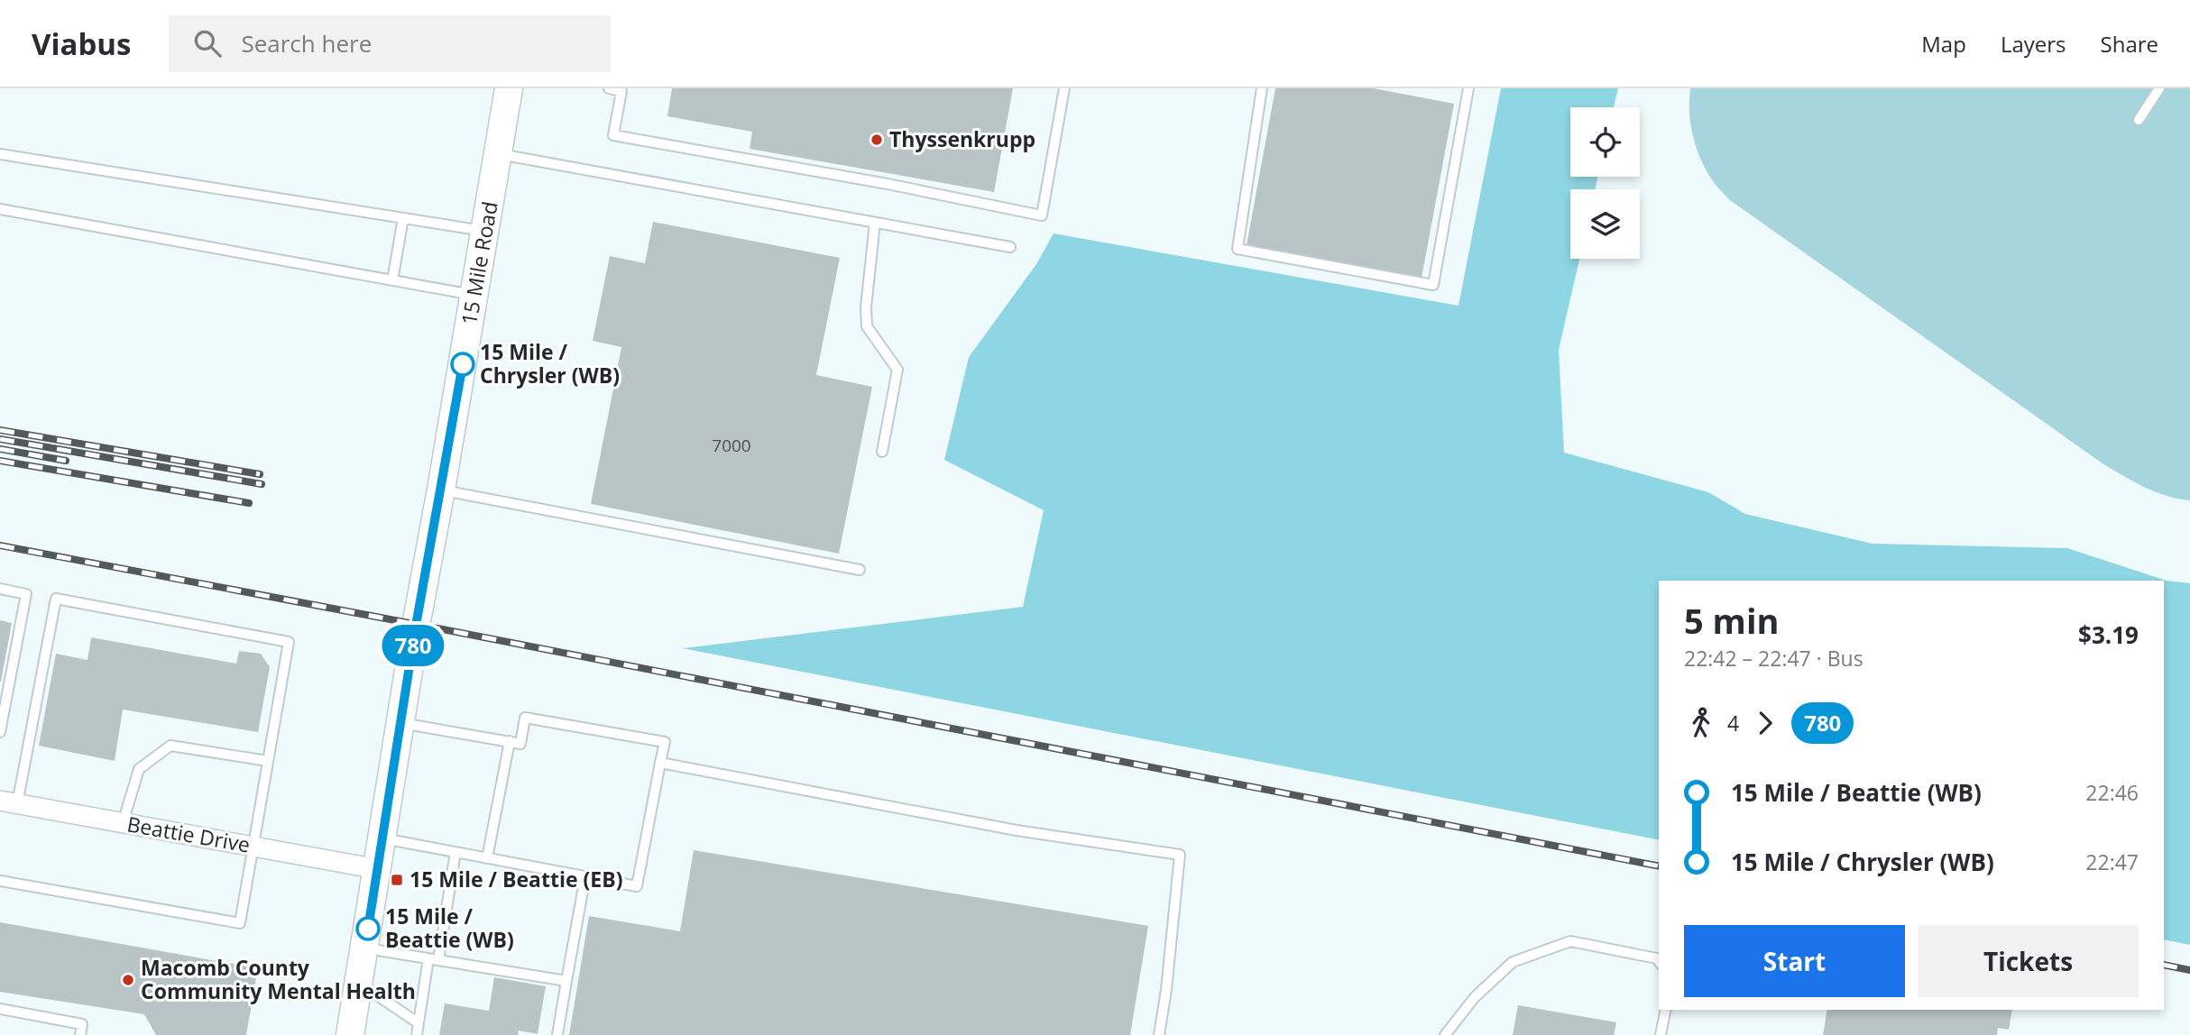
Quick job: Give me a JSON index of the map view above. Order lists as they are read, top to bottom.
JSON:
{
  "streets": {
    "main road": ["15 Mile Road"],
    "street": ["Beattie Drive"]
  },
  "crossings": [
    ["15 Mile Road", "Beattie Drive"]
  ],
  "places": {
    "other": [
      "Thyssenkrupp",
      "15 Mile / Chrysler (WB)",
      "15 Mile / Beattie (WB)",
      "Macomb County Community Mental Health"
    ],
    "transit": ["15 Mile / Beattie (EB)"]
  },
  "lines": ["bus line 780"],
  "house_numbers": ["7000"],
  "page": {
    "header": "Viabus",
    "search": "Search here",
    "nav": ["Map", "Layers", "Share"],
    "on_map": "780",
    "heading": ["5 min", "22:42 – 22:47 · Bus", "$3.19"],
    "legs": ["4", "780"],
    "list": [
      {
        "name": "15 Mile / Beattie (WB)",
        "value": "22:46"
      },
      {
        "name": "15 Mile / Chrysler (WB)",
        "value": "22:47"
      }
    ],
    "buttons": ["Start", "Tickets"]
  }
}
